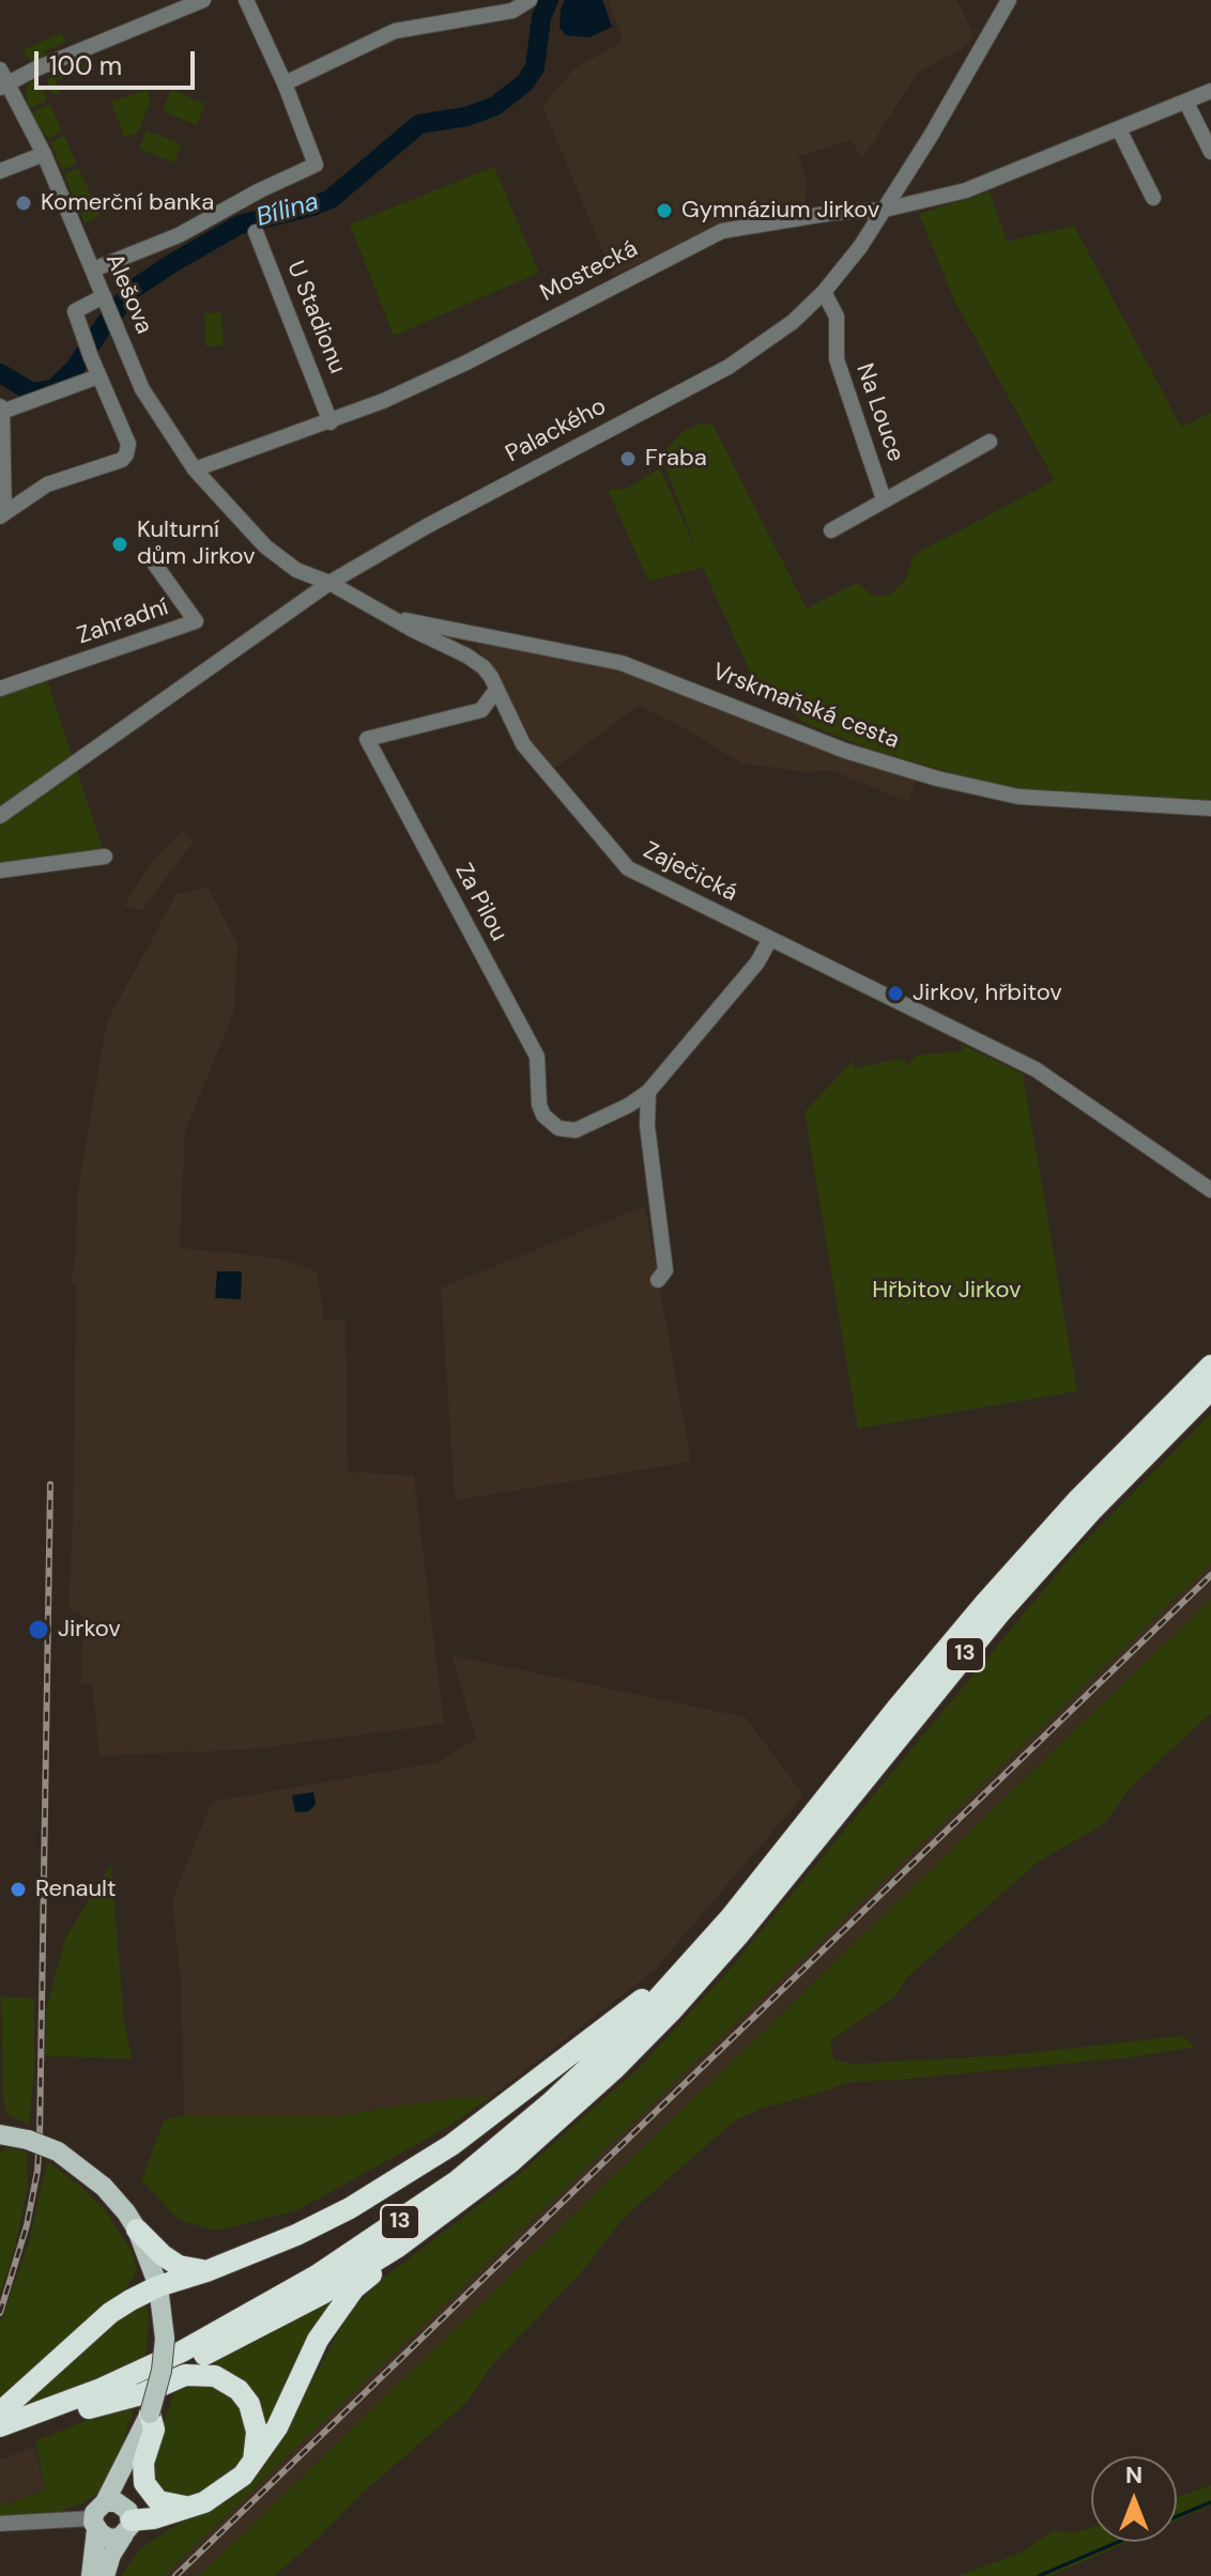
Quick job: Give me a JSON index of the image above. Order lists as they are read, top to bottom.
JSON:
{
  "streets": {
    "highway": ["13"],
    "street": [
      "Mostecká",
      "Alešova",
      "U Stadionu",
      "Na Louce",
      "Palackého",
      "Zahradní",
      "Vrskmaňská cesta",
      "Zaječická",
      "Za Pilou"
    ]
  },
  "crossings": [
    ["Mostecká", "Alešova"],
    ["Mostecká", "U Stadionu"],
    ["Mostecká", "Palackého"],
    ["Mostecká", "Zaječická"],
    ["Alešova", "Zaječická"],
    ["Na Louce", "Palackého"],
    ["Palackého", "Zaječická"],
    ["Vrskmaňská cesta", "Zaječická"],
    ["Zaječická", "Za Pilou"]
  ],
  "water": ["Bílina"],
  "parks": ["Hřbitov Jirkov"],
  "places": [
    "Komerční banka",
    "Gymnázium Jirkov",
    "Fraba",
    "Kulturní dům Jirkov",
    "Jirkov, hřbitov",
    "Jirkov",
    "Renault"
  ],
  "scale_bar": "100 m",
  "north": "top"
}
